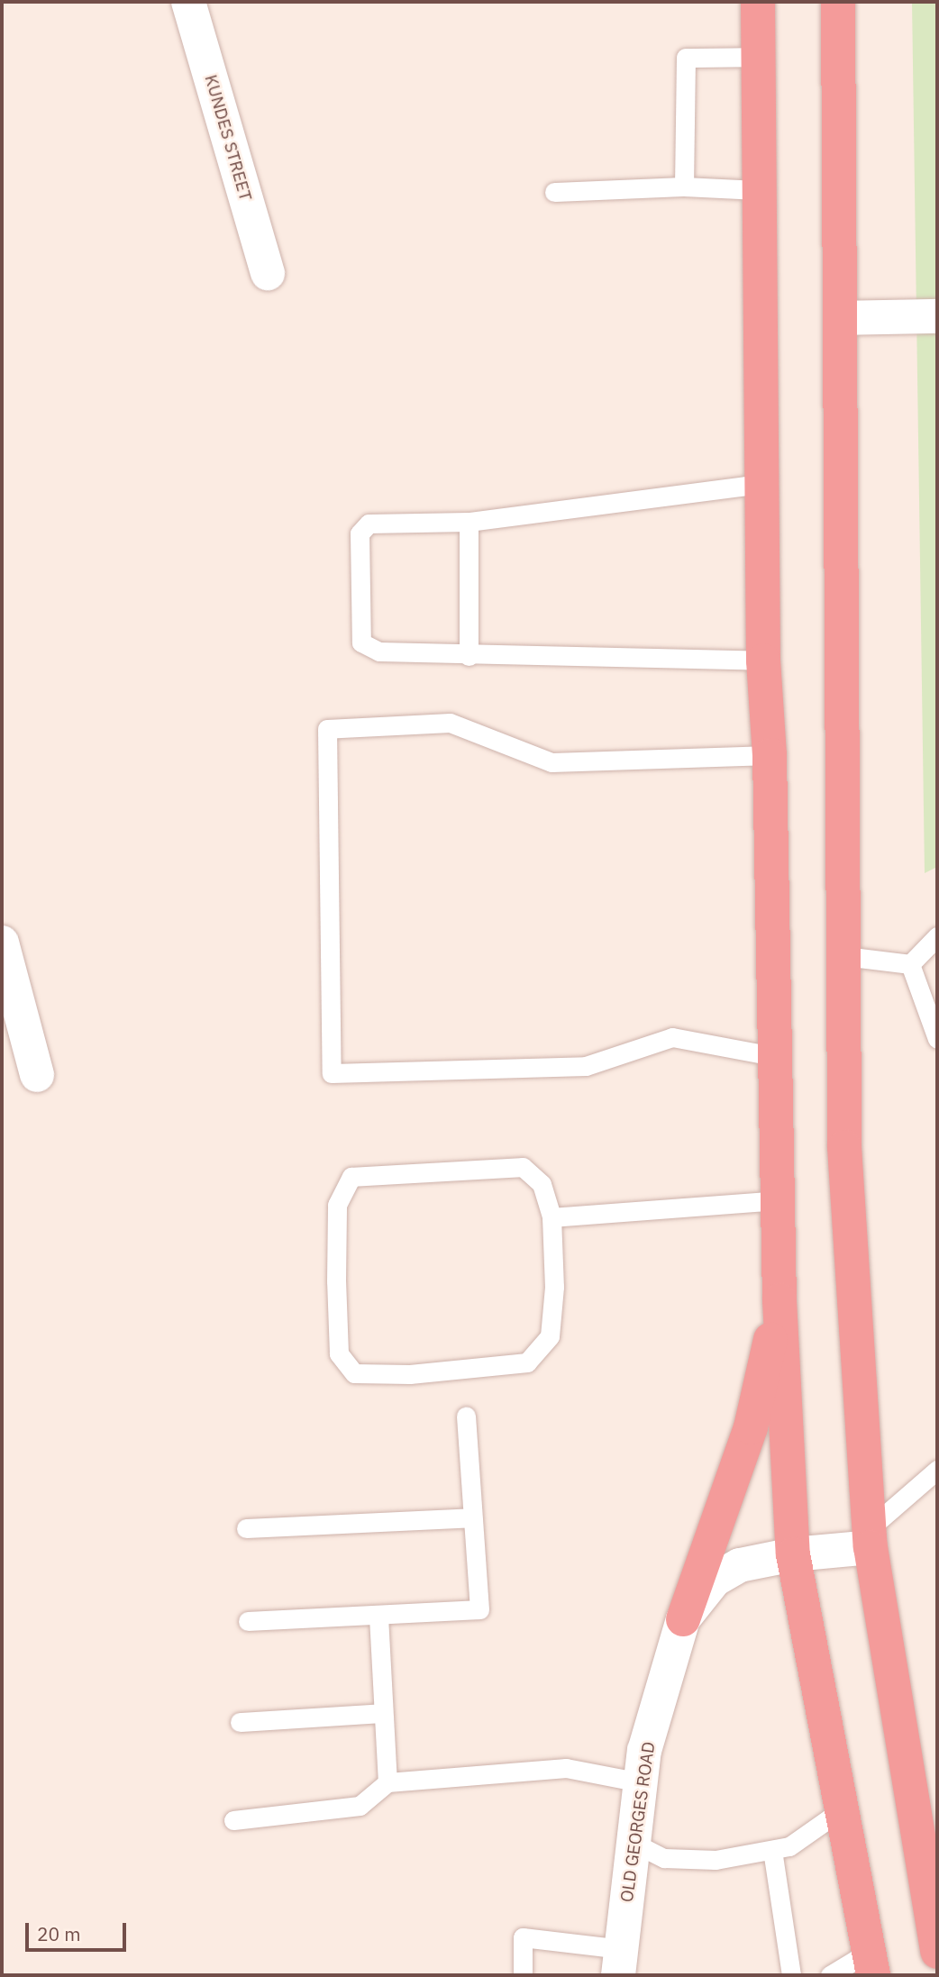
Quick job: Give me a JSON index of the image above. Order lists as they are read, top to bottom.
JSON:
{
  "streets": {
    "street": ["KUNDES STREET", "OLD GEORGES ROAD"]
  },
  "scale_bar": "20 m"
}
